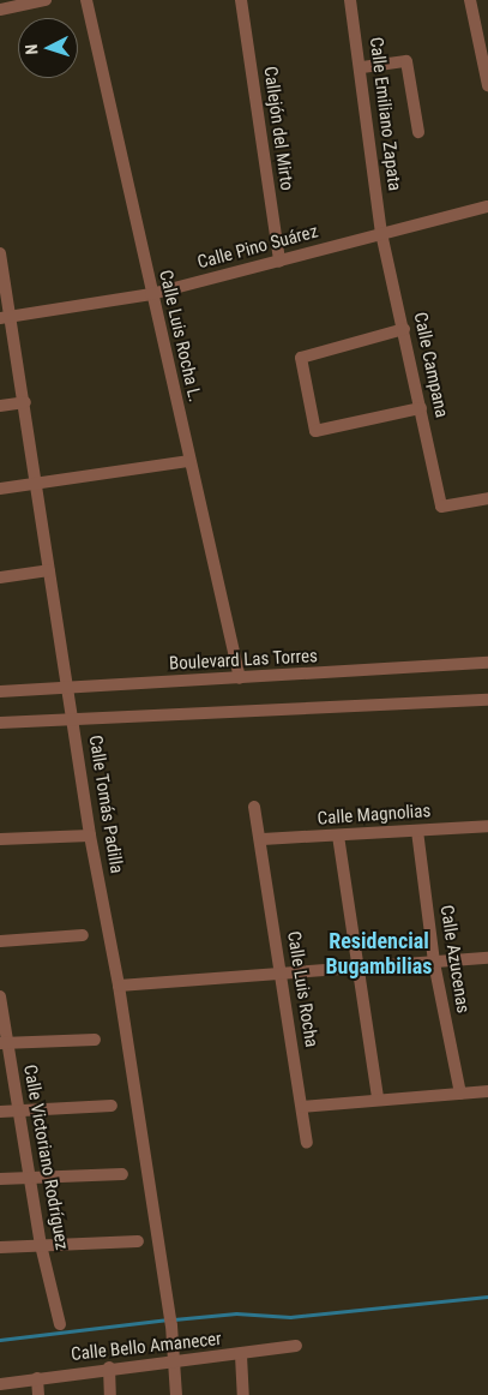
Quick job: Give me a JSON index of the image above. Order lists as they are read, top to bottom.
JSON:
{
  "streets": {
    "street": [
      "Calle Emiliano Zapata",
      "Callejón del Mirto",
      "Calle Pino Suárez",
      "Calle Luis Rocha L.",
      "Calle Campana",
      "Boulevard Las Torres",
      "Calle Tomás Padilla",
      "Calle Magnolias",
      "Calle Azucenas",
      "Calle Luis Rocha",
      "Calle Victoriano Rodríguez",
      "Calle Bello Amanecer"
    ]
  },
  "crossings": [
    ["Calle Emiliano Zapata", "Calle Pino Suárez"],
    ["Calle Emiliano Zapata", "Calle Campana"],
    ["Callejón del Mirto", "Calle Pino Suárez"],
    ["Calle Pino Suárez", "Calle Luis Rocha L."],
    ["Calle Pino Suárez", "Calle Campana"],
    ["Calle Pino Suárez", "Calle Tomás Padilla"],
    ["Calle Luis Rocha L.", "Boulevard Las Torres"],
    ["Boulevard Las Torres", "Calle Tomás Padilla"],
    ["Calle Tomás Padilla", "Calle Bello Amanecer"],
    ["Calle Magnolias", "Calle Azucenas"],
    ["Calle Magnolias", "Calle Luis Rocha"]
  ],
  "districts": ["Residencial Bugambilias"],
  "north": "left"
}
